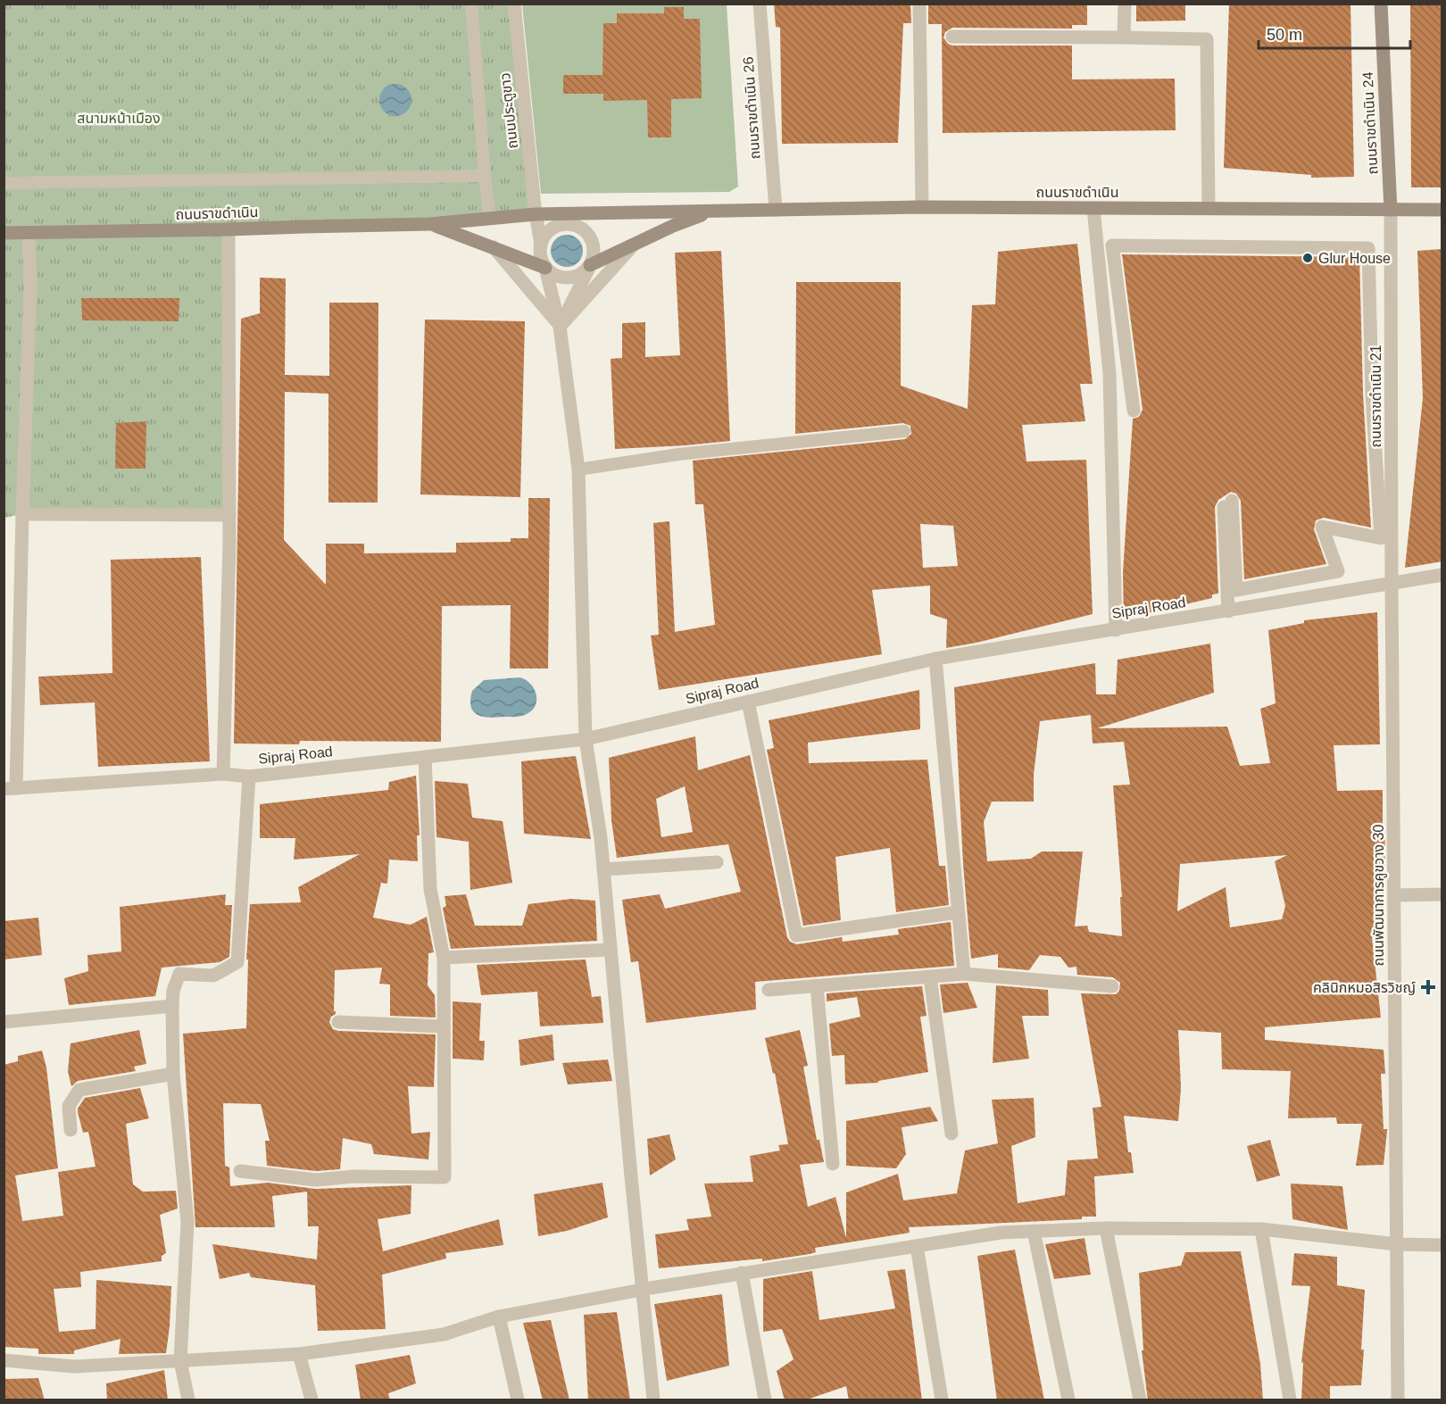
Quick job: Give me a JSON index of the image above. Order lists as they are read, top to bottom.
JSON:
{
  "streets": {
    "main road": ["ถนนราขดำเนิน 24", "ถนนราขดำเนิน"],
    "street": [
      "ถนนราขดำเนิน 26",
      "ถนนประตูขาว",
      "ถนนราขดำเนิน 21",
      "Sipraj Road",
      "ถนนพัฒนาการคูขวาง 30"
    ]
  },
  "crossings": [
    ["ถนนราขดำเนิน 26", "ถนนราขดำเนิน"],
    ["ถนนประตูขาว", "ถนนราขดำเนิน"],
    ["ถนนราขดำเนิน 24", "ถนนราขดำเนิน"],
    ["ถนนราขดำเนิน 24", "ถนนราขดำเนิน 21"],
    ["ถนนราขดำเนิน", "ถนนราขดำเนิน 21"],
    ["ถนนราขดำเนิน 21", "Sipraj Road"],
    ["ถนนราขดำเนิน 21", "ถนนพัฒนาการคูขวาง 30"],
    ["Sipraj Road", "ถนนพัฒนาการคูขวาง 30"]
  ],
  "parks": ["สนามหน้าเมือง"],
  "places": {
    "other": ["Glur House"],
    "health": ["คลินิกหมอสิรวิชญ์"]
  },
  "scale_bar": "50 m"
}
